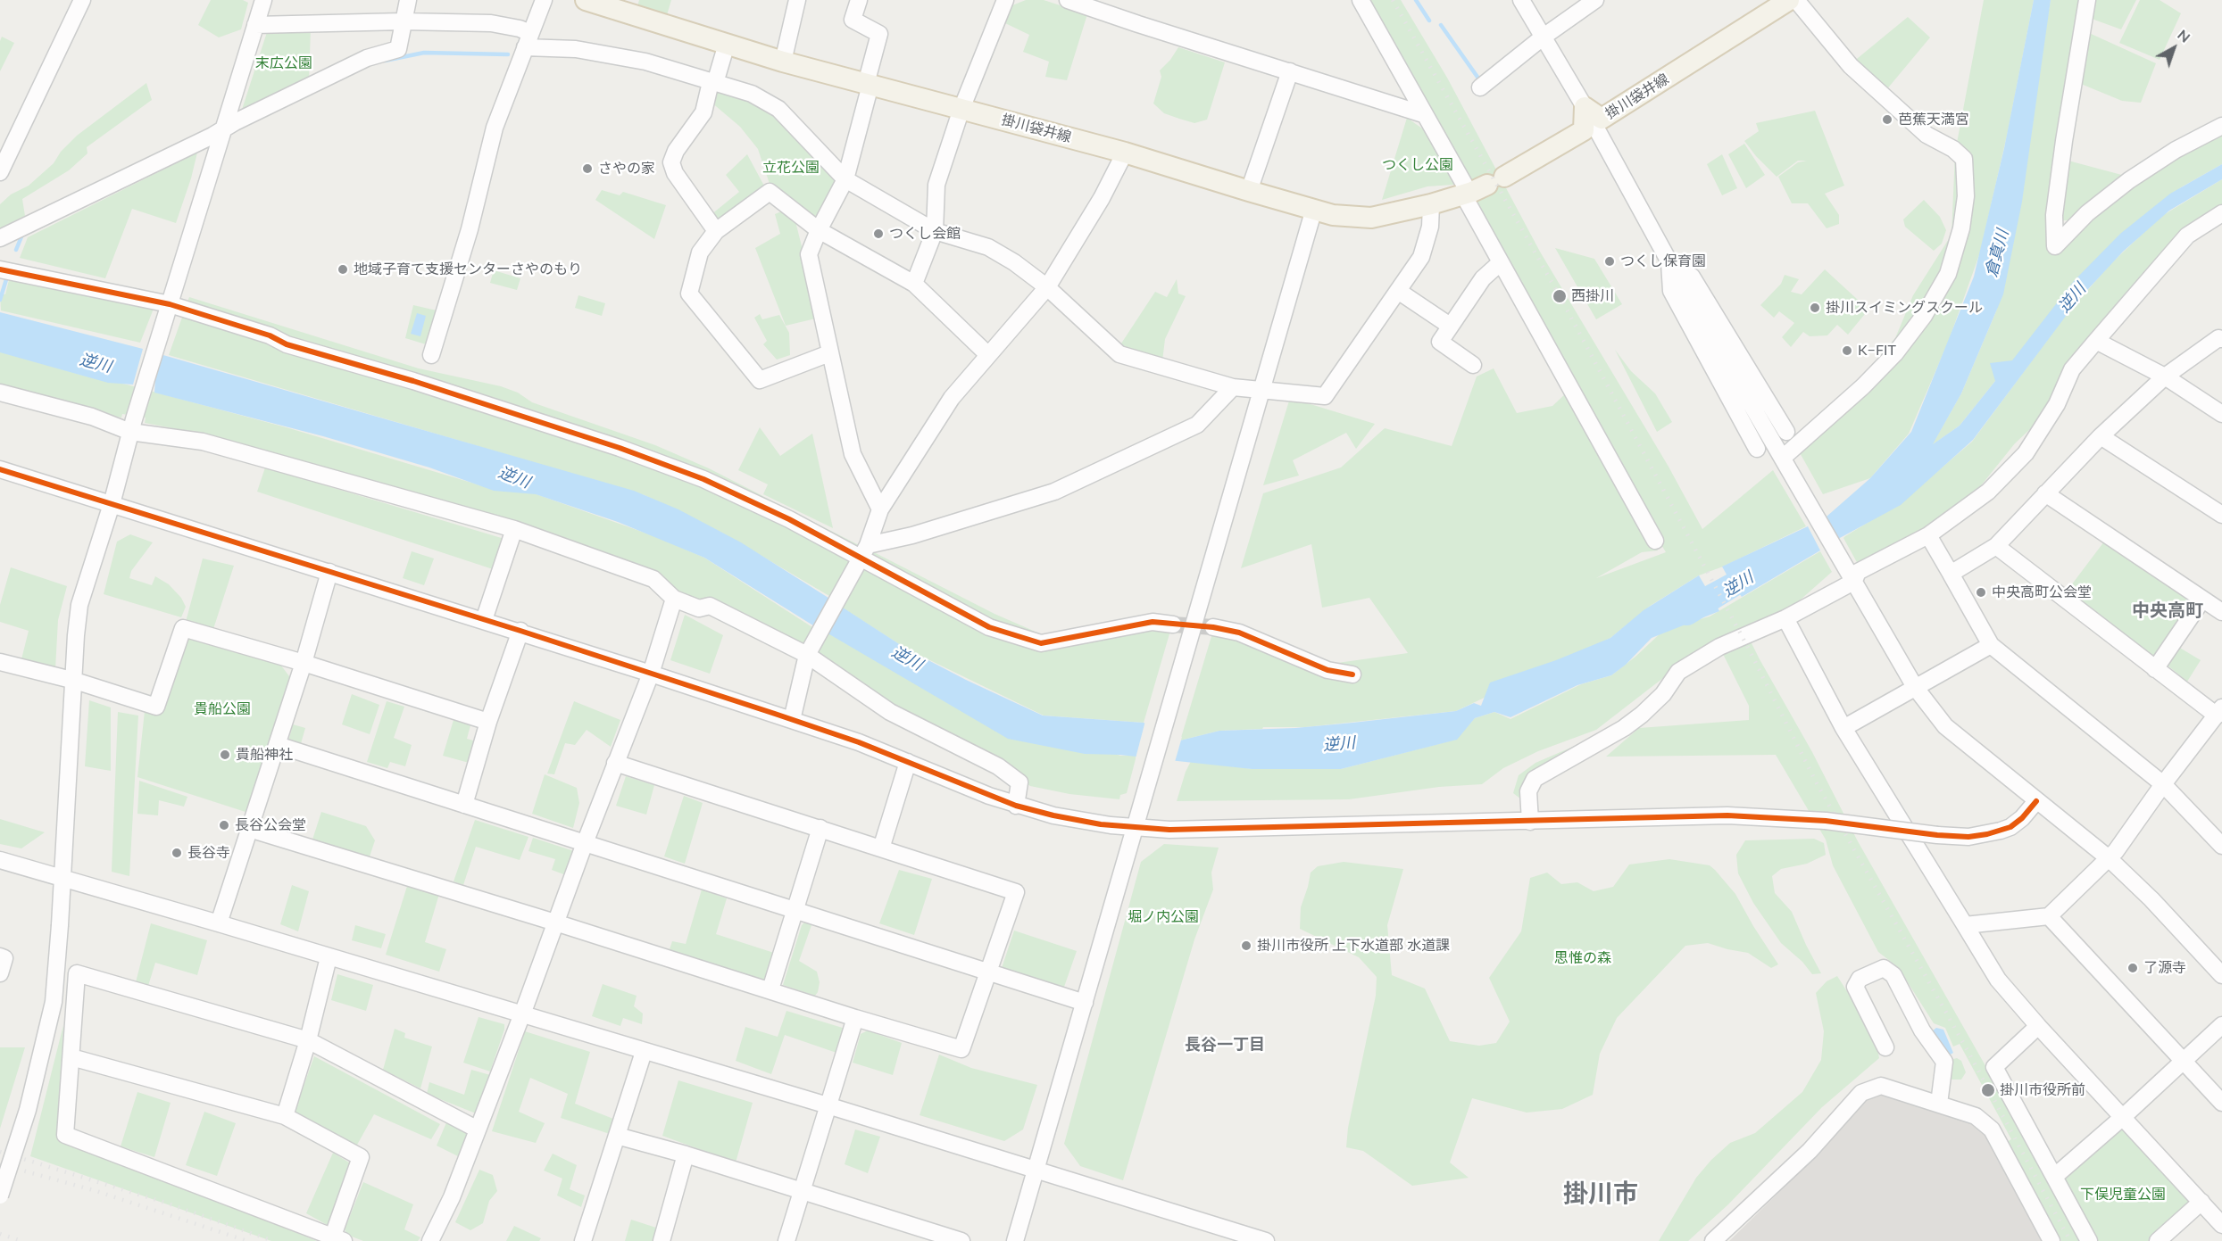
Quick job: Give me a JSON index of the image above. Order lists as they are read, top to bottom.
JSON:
{
  "streets": {
    "main road": ["掛川袋井線"]
  },
  "districts": ["中央高町", "長谷一丁目", "掛川市"],
  "water": ["倉真川", "逆川"],
  "parks": [
    "末広公園",
    "つくし公園",
    "立花公園",
    "貴船公園",
    "堀ノ内公園",
    "思惟の森",
    "下俣児童公園"
  ],
  "places": [
    "芭蕉天満宮",
    "さやの家",
    "つくし会館",
    "つくし保育園",
    "地域子育て支援センターさやのもり",
    "西掛川",
    "掛川スイミングスクール",
    "K−FIT",
    "中央高町公会堂",
    "貴船神社",
    "長谷公会堂",
    "長谷寺",
    "掛川市役所 上下水道部 水道課",
    "了源寺",
    "掛川市役所前"
  ],
  "north": "top right"
}
